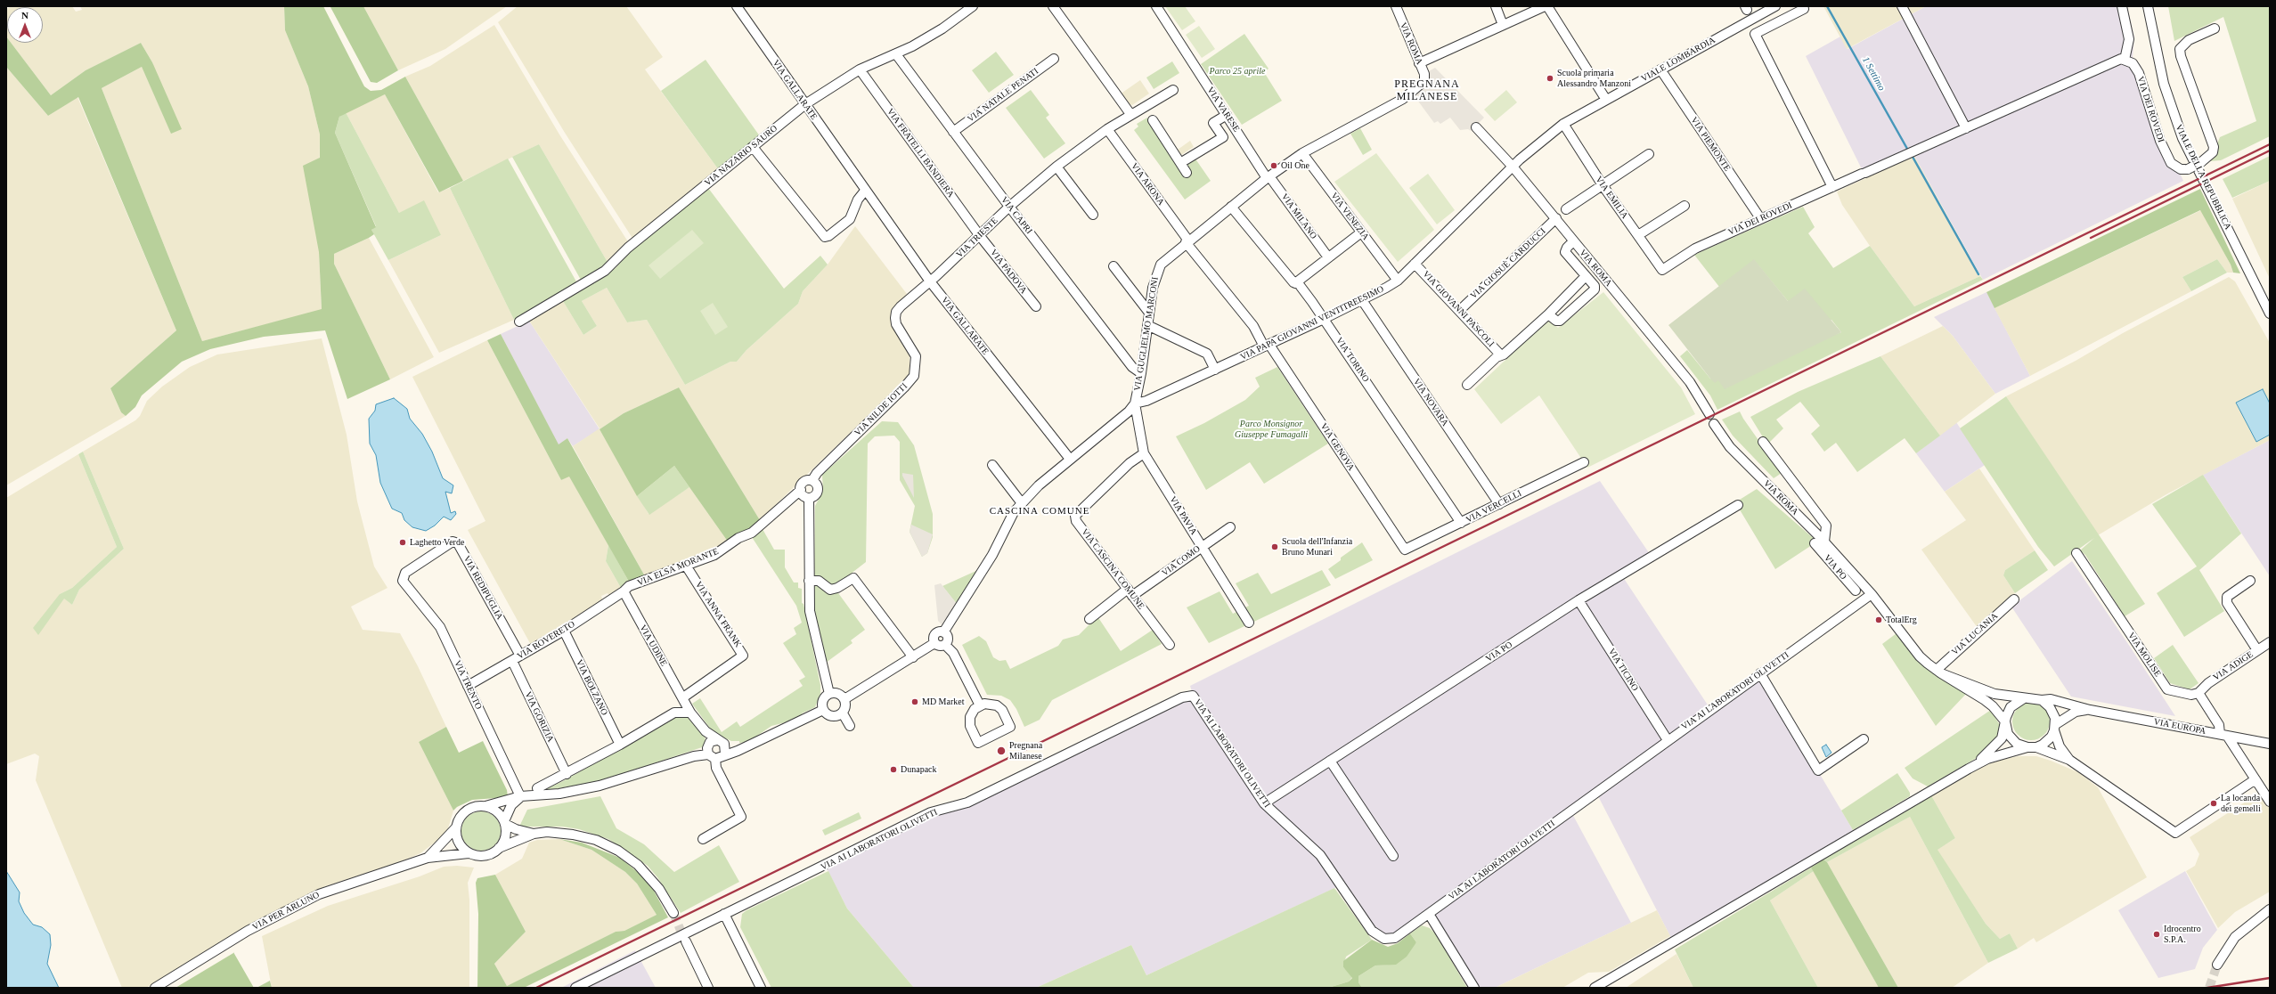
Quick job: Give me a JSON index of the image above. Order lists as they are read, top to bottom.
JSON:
{
  "streets": {
    "street": [
      "VIA ROMA",
      "VIALE LOMBARDIA",
      "VIA GALLARATE",
      "VIA NATALE PENATI",
      "VIA VARESE",
      "VIA DEI ROVEDI",
      "VIA PIEMONTE",
      "VIA FRATELLI BANDIERA",
      "VIA NAZARIO SAURO",
      "VIALE DELLA REPUBBLICA",
      "VIA ARONA",
      "VIA EMILIA",
      "VIA CAPRI",
      "VIA MILANO",
      "VIA VENEZIA",
      "VIA TRIESTE",
      "VIA GIOSUÈ CARDUCCI",
      "VIA PADOVA",
      "VIA GIOVANNI PASCOLI",
      "VIA PAPA GIOVANNI VENTITREESIMO",
      "VIA GUGLIELMO MARCONI",
      "VIA TORINO",
      "VIA NOVARA",
      "VIA NILDE IOTTI",
      "VIA GENOVA",
      "VIA VERCELLI",
      "VIA PAVIA",
      "VIA COMO",
      "VIA ELSA MORANTE",
      "VIA PO",
      "VIA CASCINA COMUNE",
      "VIA REDIPUGLIA",
      "VIA ANNA FRANK",
      "VIA LUCANIA",
      "VIA ROVERETO",
      "VIA UDINE",
      "VIA MOLISE",
      "VIA ADIGE",
      "VIA TICINO",
      "VIA TRENTO",
      "VIA BOLZANO",
      "VIA AI LABORATORI OLIVETTI",
      "VIA GORIZIA",
      "VIA EUROPA",
      "VIA PER ARLUNO"
    ]
  },
  "crossings": [
    ["VIA ROMA", "VIALE LOMBARDIA"],
    ["VIA ROMA", "VIA GIOSUÈ CARDUCCI"],
    ["VIA ROMA", "VIA PAPA GIOVANNI VENTITREESIMO"],
    ["VIA ROMA", "VIA GUGLIELMO MARCONI"],
    ["VIA ROMA", "VIA PO"],
    ["VIALE LOMBARDIA", "VIA PIEMONTE"],
    ["VIALE LOMBARDIA", "VIA EMILIA"],
    ["VIALE LOMBARDIA", "VIA PAPA GIOVANNI VENTITREESIMO"],
    ["VIA GALLARATE", "VIA NAZARIO SAURO"],
    ["VIA GALLARATE", "VIA TRIESTE"],
    ["VIA GALLARATE", "VIA GUGLIELMO MARCONI"],
    ["VIA GALLARATE", "VIA NILDE IOTTI"],
    ["VIA NATALE PENATI", "VIA CAPRI"],
    ["VIA VARESE", "VIA MILANO"],
    ["VIA VARESE", "VIA GUGLIELMO MARCONI"],
    ["VIA DEI ROVEDI", "VIA PIEMONTE"],
    ["VIA DEI ROVEDI", "VIA EMILIA"],
    ["VIA FRATELLI BANDIERA", "VIA NAZARIO SAURO"],
    ["VIA FRATELLI BANDIERA", "VIA TRIESTE"],
    ["VIA FRATELLI BANDIERA", "VIA PADOVA"],
    ["VIA NAZARIO SAURO", "VIA CAPRI"],
    ["VIA ARONA", "VIA TRIESTE"],
    ["VIA ARONA", "VIA GUGLIELMO MARCONI"],
    ["VIA ARONA", "VIA GENOVA"],
    ["VIA CAPRI", "VIA TRIESTE"],
    ["VIA CAPRI", "VIA GUGLIELMO MARCONI"],
    ["VIA MILANO", "VIA GUGLIELMO MARCONI"],
    ["VIA VENEZIA", "VIA PAPA GIOVANNI VENTITREESIMO"],
    ["VIA VENEZIA", "VIA GUGLIELMO MARCONI"],
    ["VIA TRIESTE", "VIA PADOVA"],
    ["VIA TRIESTE", "VIA NILDE IOTTI"],
    ["VIA GIOSUÈ CARDUCCI", "VIA GIOVANNI PASCOLI"],
    ["VIA GIOVANNI PASCOLI", "VIA PAPA GIOVANNI VENTITREESIMO"],
    ["VIA PAPA GIOVANNI VENTITREESIMO", "VIA GUGLIELMO MARCONI"],
    ["VIA PAPA GIOVANNI VENTITREESIMO", "VIA TORINO"],
    ["VIA PAPA GIOVANNI VENTITREESIMO", "VIA NOVARA"],
    ["VIA PAPA GIOVANNI VENTITREESIMO", "VIA GENOVA"],
    ["VIA PAPA GIOVANNI VENTITREESIMO", "VIA PAVIA"],
    ["VIA GUGLIELMO MARCONI", "VIA TORINO"],
    ["VIA GUGLIELMO MARCONI", "VIA GENOVA"],
    ["VIA GUGLIELMO MARCONI", "VIA PAVIA"],
    ["VIA TORINO", "VIA VERCELLI"],
    ["VIA NOVARA", "VIA VERCELLI"],
    ["VIA NILDE IOTTI", "VIA ELSA MORANTE"],
    ["VIA GENOVA", "VIA VERCELLI"],
    ["VIA PAVIA", "VIA COMO"],
    ["VIA PAVIA", "VIA CASCINA COMUNE"],
    ["VIA COMO", "VIA CASCINA COMUNE"],
    ["VIA ELSA MORANTE", "VIA ANNA FRANK"],
    ["VIA ELSA MORANTE", "VIA ROVERETO"],
    ["VIA ELSA MORANTE", "VIA UDINE"],
    ["VIA PO", "VIA TICINO"],
    ["VIA PO", "VIA AI LABORATORI OLIVETTI"],
    ["VIA REDIPUGLIA", "VIA ROVERETO"],
    ["VIA REDIPUGLIA", "VIA TRENTO"],
    ["VIA ANNA FRANK", "VIA UDINE"],
    ["VIA ROVERETO", "VIA UDINE"],
    ["VIA ROVERETO", "VIA TRENTO"],
    ["VIA ROVERETO", "VIA BOLZANO"],
    ["VIA ROVERETO", "VIA GORIZIA"],
    ["VIA MOLISE", "VIA ADIGE"],
    ["VIA TICINO", "VIA AI LABORATORI OLIVETTI"],
    ["VIA TRENTO", "VIA PER ARLUNO"]
  ],
  "districts": ["PREGNANA MILANESE", "CASCINA COMUNE"],
  "water": ["1 Settimo"],
  "parks": ["Parco 25 aprile", "Parco Monsignor Giuseppe Fumagalli"],
  "places": [
    "Scuola primaria Alessandro Manzoni",
    "Oil One",
    "Laghetto Verde",
    "Scuola dell'Infanzia Bruno Munari",
    "TotalErg",
    "MD Market",
    "Pregnana Milanese",
    "Dunapack",
    "La locanda dei gemelli",
    "Idrocentro S.P.A."
  ],
  "north": "top"
}
